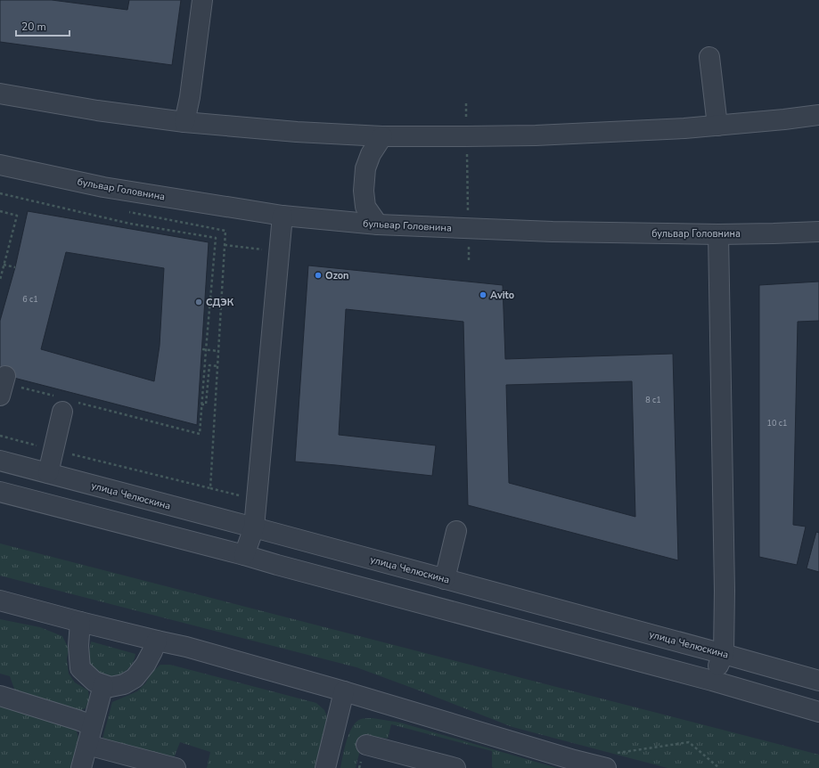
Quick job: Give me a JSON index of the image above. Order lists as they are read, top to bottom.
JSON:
{
  "streets": {
    "street": ["бульвар Головнина", "улица Челюскина"]
  },
  "places": ["Ozon", "Avito", "СДЭК"],
  "house_numbers": ["6 с1", "8 с1", "10 с1"],
  "scale_bar": "20 m"
}
